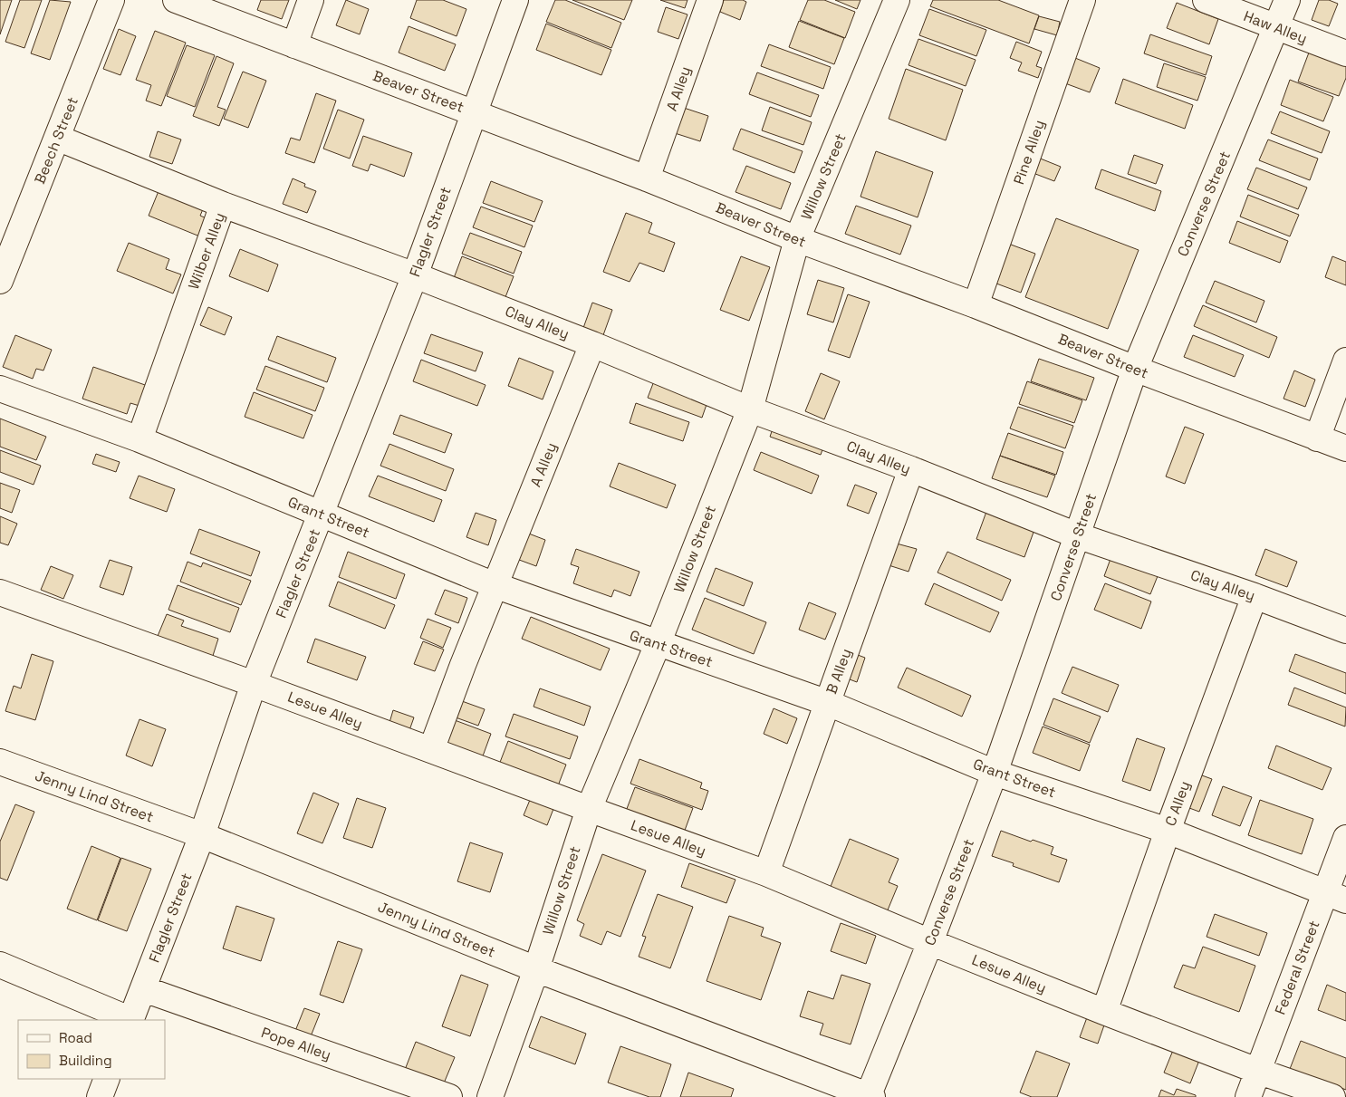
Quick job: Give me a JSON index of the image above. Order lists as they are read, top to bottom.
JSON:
{
  "streets": {
    "street": [
      "Haw Alley",
      "A Alley",
      "Beaver Street",
      "Beech Street",
      "Pine Alley",
      "Willow Street",
      "Converse Street",
      "Flagler Street",
      "Wilber Alley",
      "Clay Alley",
      "Grant Street",
      "B Alley",
      "Lesue Alley",
      "Jenny Lind Street",
      "C Alley",
      "Federal Street",
      "Pope Alley"
    ]
  },
  "crossings": [
    ["Haw Alley", "Converse Street"],
    ["A Alley", "Beaver Street"],
    ["A Alley", "Clay Alley"],
    ["A Alley", "Grant Street"],
    ["A Alley", "Lesue Alley"],
    ["Beaver Street", "Pine Alley"],
    ["Beaver Street", "Willow Street"],
    ["Beaver Street", "Converse Street"],
    ["Beaver Street", "Flagler Street"],
    ["Willow Street", "Clay Alley"],
    ["Willow Street", "Grant Street"],
    ["Willow Street", "Lesue Alley"],
    ["Willow Street", "Jenny Lind Street"],
    ["Converse Street", "Clay Alley"],
    ["Converse Street", "Grant Street"],
    ["Converse Street", "Lesue Alley"],
    ["Converse Street", "Jenny Lind Street"],
    ["Flagler Street", "Wilber Alley"],
    ["Flagler Street", "Clay Alley"],
    ["Flagler Street", "Grant Street"],
    ["Flagler Street", "Lesue Alley"],
    ["Flagler Street", "Jenny Lind Street"],
    ["Flagler Street", "Pope Alley"],
    ["Wilber Alley", "Clay Alley"],
    ["Wilber Alley", "Grant Street"],
    ["Clay Alley", "B Alley"],
    ["Clay Alley", "C Alley"],
    ["Grant Street", "B Alley"],
    ["Grant Street", "C Alley"],
    ["Grant Street", "Federal Street"],
    ["B Alley", "Lesue Alley"],
    ["Lesue Alley", "C Alley"],
    ["Lesue Alley", "Federal Street"]
  ],
  "legend": ["Road", "Building"]
}
